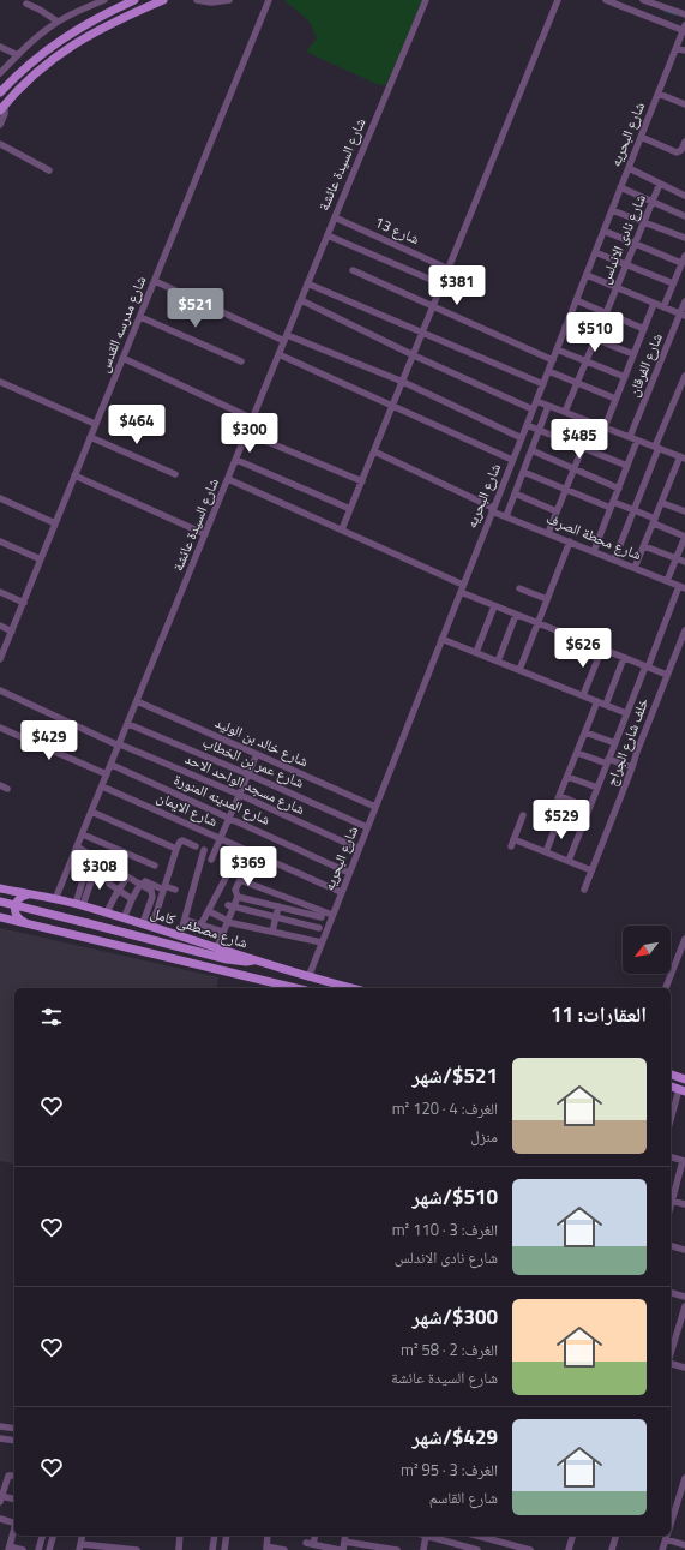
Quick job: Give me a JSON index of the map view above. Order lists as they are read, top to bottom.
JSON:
{
  "streets": {
    "main road": ["شارع مصطفى كامل"],
    "street": [
      "شارع البحريه",
      "شارع السيدة عائشة",
      "شارع 13",
      "شارع نادى الاندلس",
      "شارع مدرسه القدس",
      "شارع الفرقان",
      "شارع محطة الصرف",
      "شارع خالد بن الوليد",
      "خلف شارع الجراج",
      "شارع عمر بن الخطاب",
      "شارع مسجد الواحد الاحد",
      "شارع المدينه المنورة",
      "شارع الايمان"
    ]
  },
  "crossings": [
    ["شارع البحريه", "شارع محطة الصرف"],
    ["شارع البحريه", "شارع خالد بن الوليد"],
    ["شارع البحريه", "شارع عمر بن الخطاب"],
    ["شارع البحريه", "شارع مسجد الواحد الاحد"],
    ["شارع البحريه", "شارع المدينه المنورة"],
    ["شارع البحريه", "شارع الايمان"],
    ["شارع البحريه", "شارع مصطفى كامل"],
    ["شارع السيدة عائشة", "شارع 13"],
    ["شارع السيدة عائشة", "شارع خالد بن الوليد"],
    ["شارع السيدة عائشة", "شارع عمر بن الخطاب"],
    ["شارع السيدة عائشة", "شارع مسجد الواحد الاحد"],
    ["شارع السيدة عائشة", "شارع المدينه المنورة"],
    ["شارع السيدة عائشة", "شارع الايمان"],
    ["شارع السيدة عائشة", "شارع مصطفى كامل"]
  ],
  "north": "bottom left",
  "page": {
    "price": [
      "$381",
      "$521",
      "$510",
      "$464",
      "$300",
      "$485",
      "$626",
      "$429",
      "$529",
      "$369",
      "$308"
    ],
    "heading": "العقارات: 11",
    "list": [
      {
        "name": "$521/شهر",
        "note": "الغرف: 4 · 120 m² · منزل"
      },
      {
        "name": "$510/شهر",
        "note": "الغرف: 3 · 110 m² · شارع نادى الاندلس"
      },
      {
        "name": "$300/شهر",
        "note": "الغرف: 2 · 58 m² · شارع السيدة عائشة"
      },
      {
        "name": "$429/شهر",
        "note": "الغرف: 3 · 95 m² · شارع القاسم"
      }
    ]
  }
}
